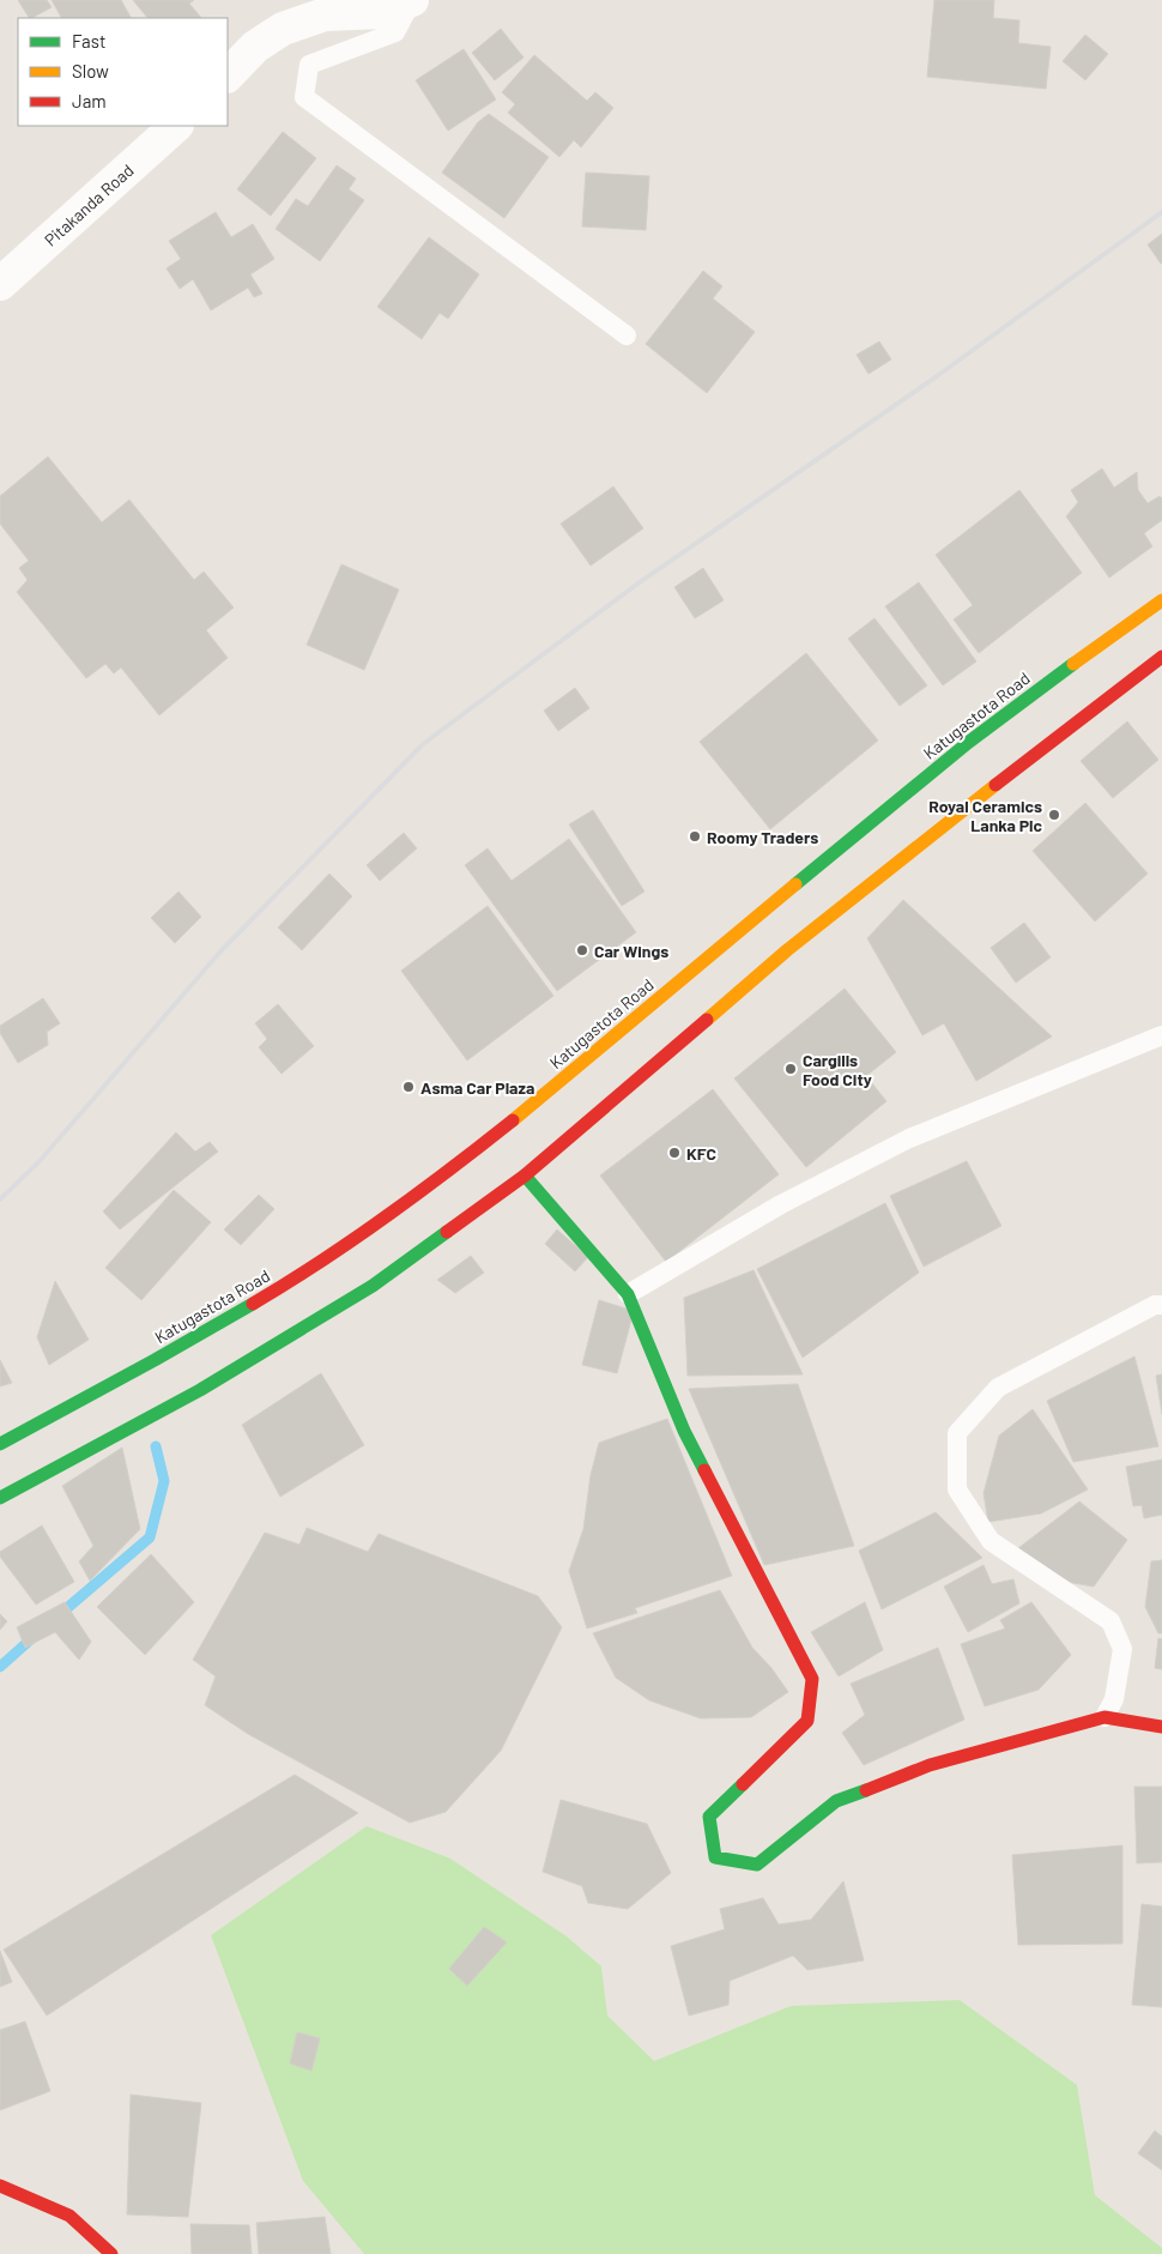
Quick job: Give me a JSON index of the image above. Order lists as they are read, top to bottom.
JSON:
{
  "streets": {
    "main road": ["Katugastota Road"],
    "street": ["Pitakanda Road"]
  },
  "places": [
    "Royal Ceramics Lanka Plc",
    "Roomy Traders",
    "Car Wings",
    "Cargills Food City",
    "Asma Car Plaza",
    "KFC"
  ],
  "legend": ["Fast", "Slow", "Jam"]
}
